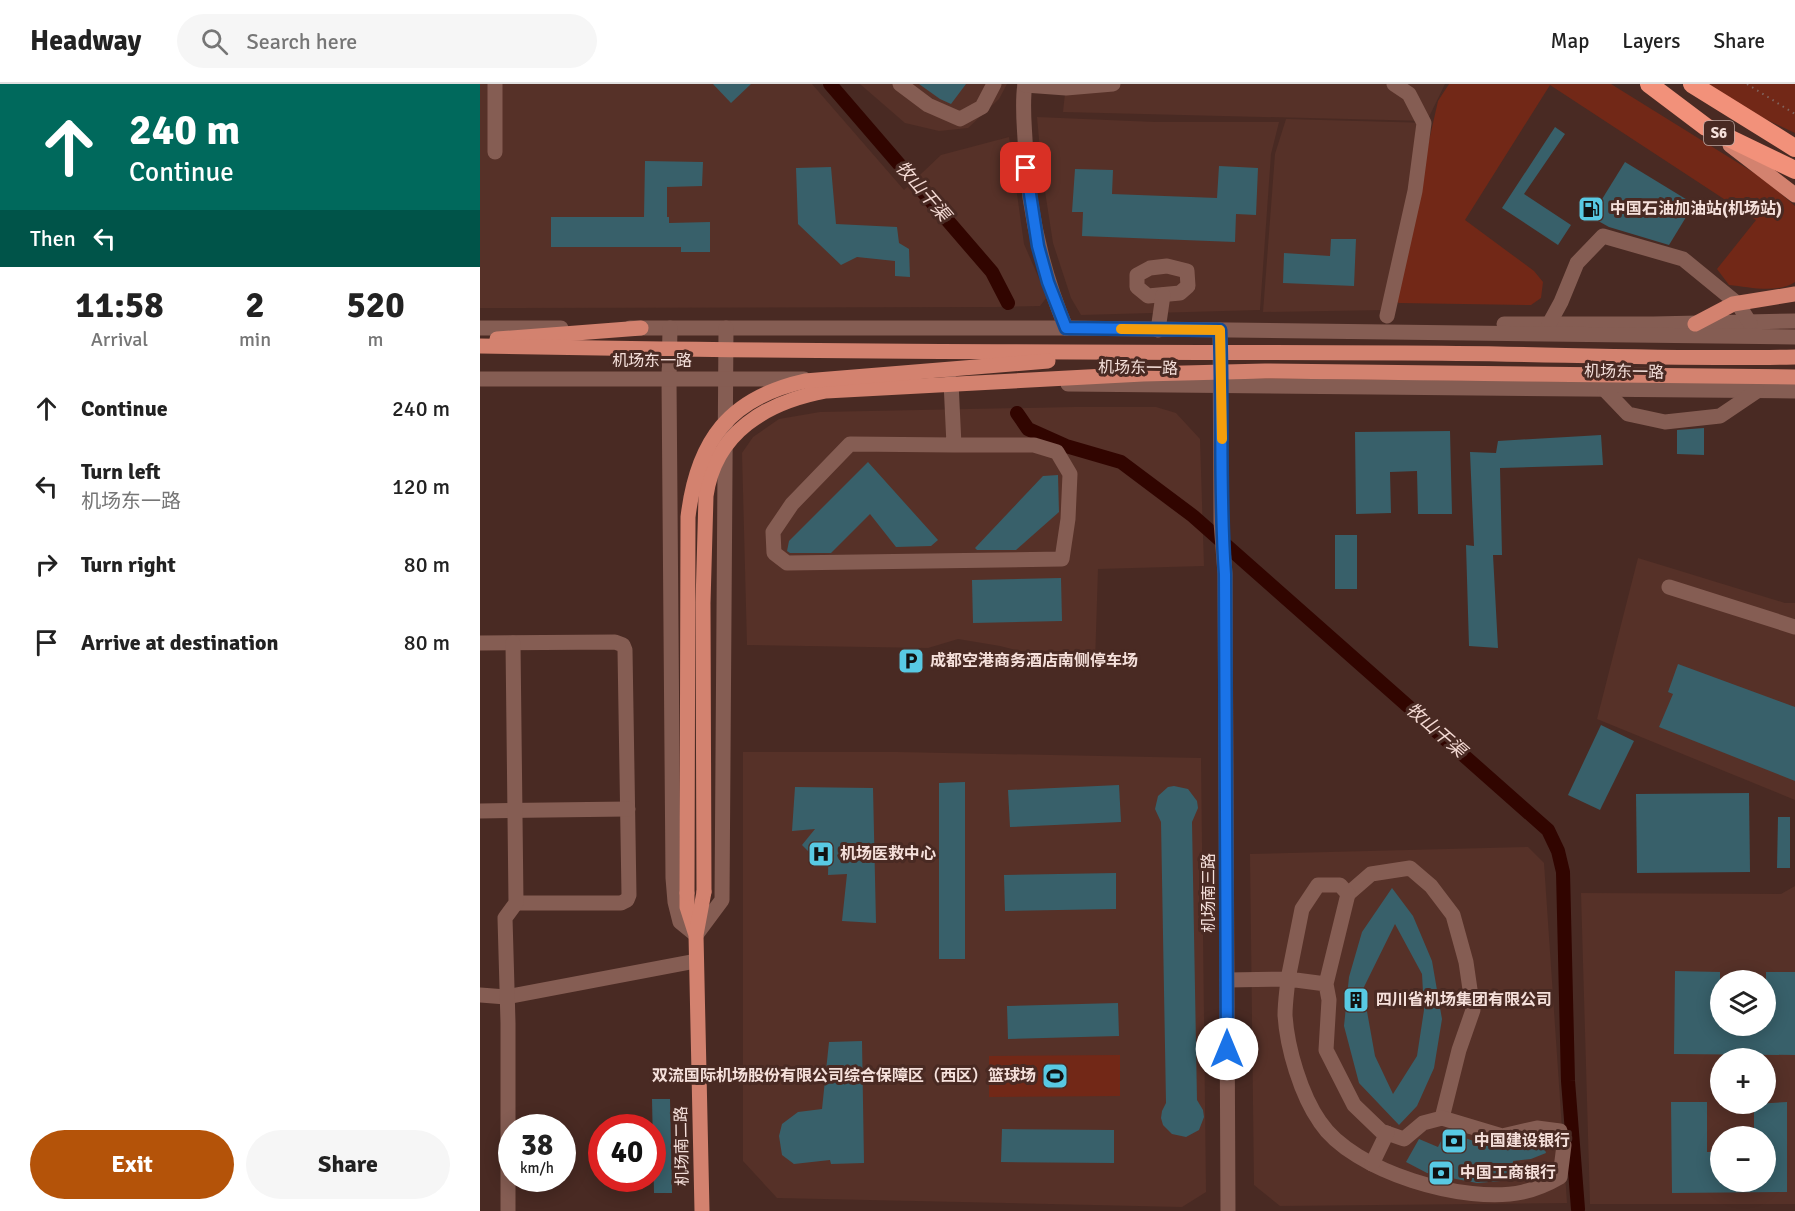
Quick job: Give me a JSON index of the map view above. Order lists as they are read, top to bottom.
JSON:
{
  "streets": {
    "highway": ["S6"],
    "main road": ["机场南二路"],
    "street": ["机场东一路", "机场南三路"]
  },
  "crossings": [
    ["机场东一路", "机场南三路"]
  ],
  "water": ["牧山干渠"],
  "places": {
    "fuel station": ["中国石油加油站(机场站)"],
    "parking": ["成都空港商务酒店南侧停车场"],
    "hospital": ["机场医救中心"],
    "building": ["四川省机场集团有限公司"],
    "sports": ["双流国际机场股份有限公司综合保障区（西区）篮球场"],
    "bank": ["中国建设银行", "中国工商银行"]
  },
  "page": {
    "header": "Headway",
    "search": "Search here",
    "nav": ["Map", "Layers", "Share"],
    "turn": ["240 m", "Continue"],
    "then": "Then",
    "eta": [
      "11:58",
      "Arrival",
      "2",
      "min",
      "520",
      "m"
    ],
    "list": [
      {
        "name": "Continue",
        "value": "240 m"
      },
      {
        "name": "Turn left",
        "note": "机场东一路",
        "value": "120 m"
      },
      {
        "name": "Turn right",
        "value": "80 m"
      },
      {
        "name": "Arrive at destination",
        "value": "80 m"
      }
    ],
    "map_buttons": ["+", "−"],
    "speed": "38 km/h",
    "limit": "40",
    "buttons": ["Exit", "Share"]
  }
}
